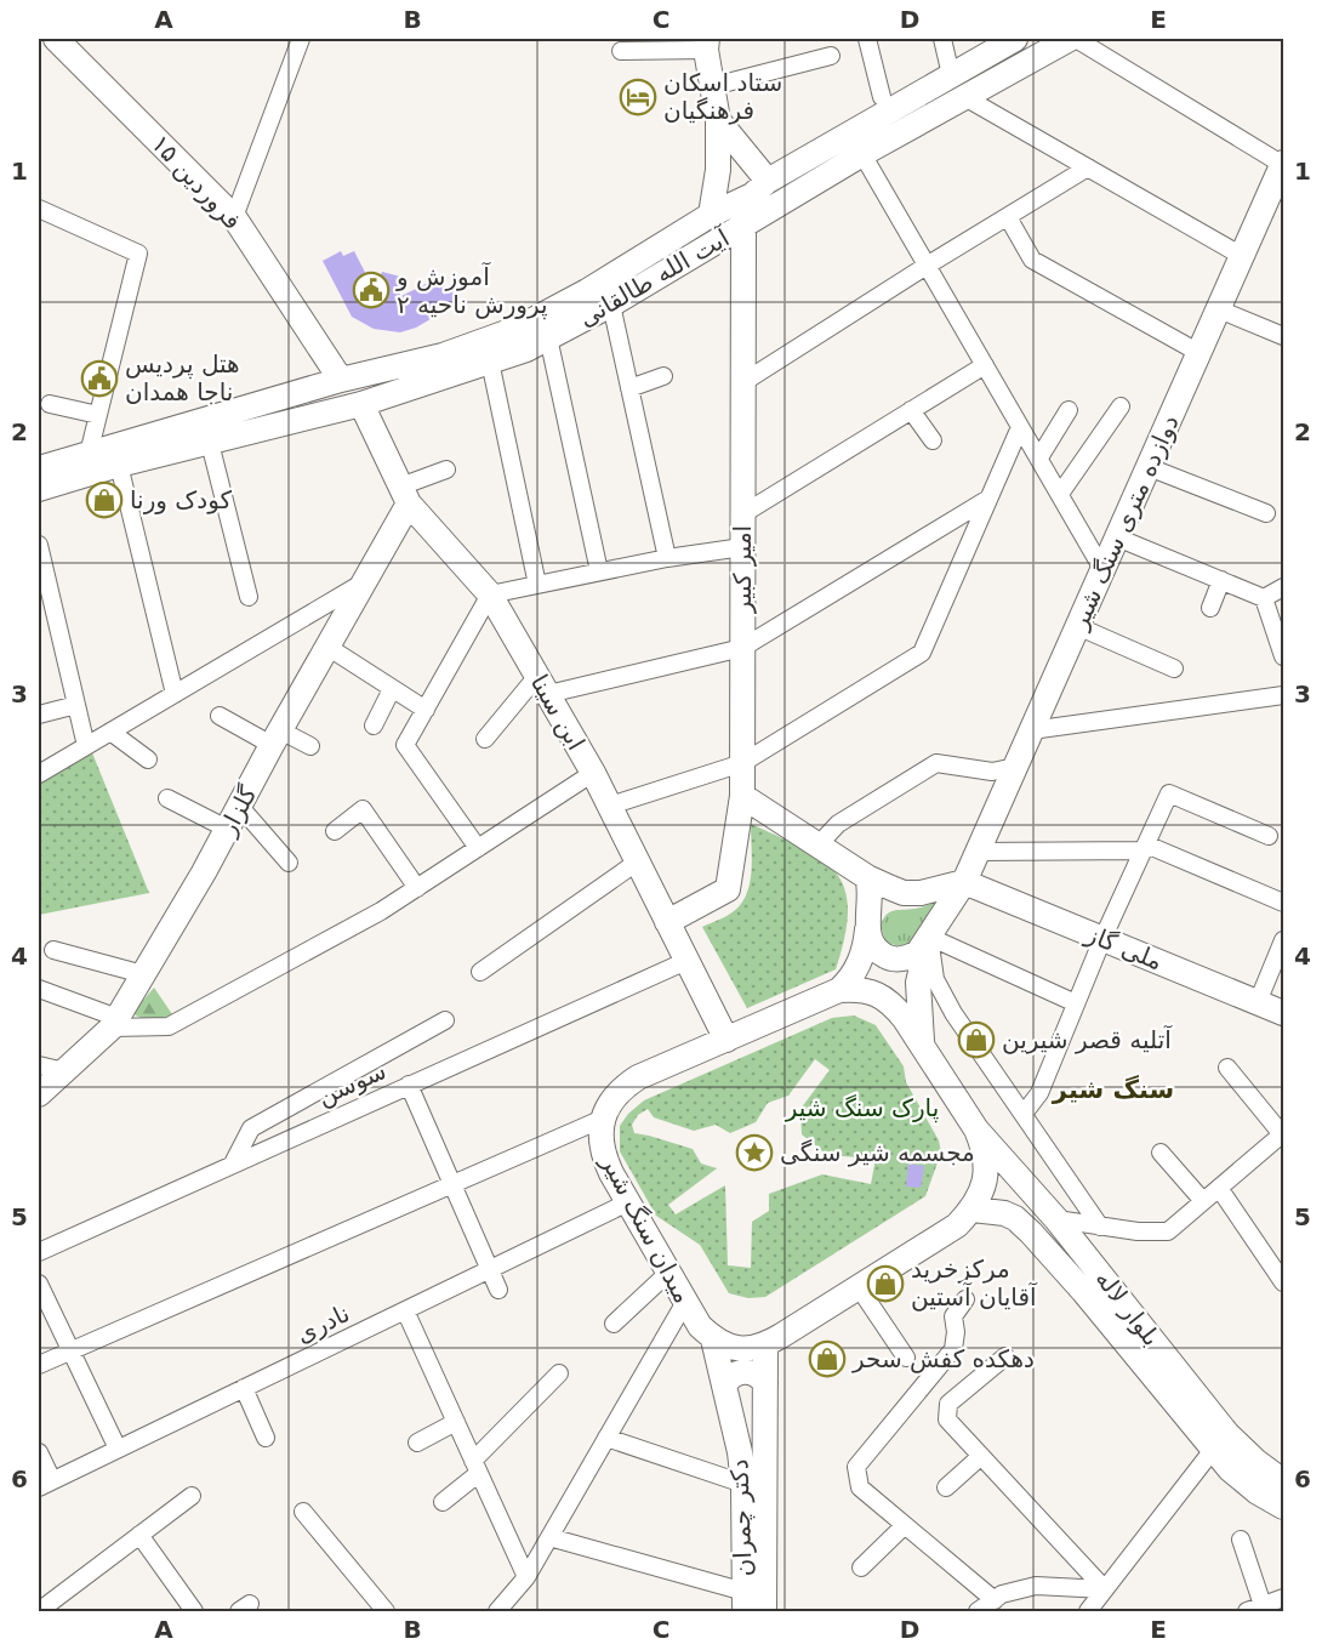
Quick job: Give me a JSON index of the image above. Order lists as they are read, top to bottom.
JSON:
{
  "streets": {
    "main road": [
      "۱۵ فروردین",
      "آیت الله طالقانی",
      "دوازده متری سنگ شیر",
      "امیر کبیر",
      "ابن سینا",
      "گلزار",
      "ملی گاز",
      "میدان سنگ شیر",
      "بلوار لاله",
      "دکتر چمران"
    ],
    "street": ["سوسن", "نادری"]
  },
  "crossings": [
    ["۱۵ فروردین", "آیت الله طالقانی"],
    ["آیت الله طالقانی", "امیر کبیر"],
    ["آیت الله طالقانی", "ابن سینا"],
    ["دوازده متری سنگ شیر", "ملی گاز"],
    ["امیر کبیر", "ابن سینا"],
    ["ابن سینا", "گلزار"],
    ["ابن سینا", "سوسن"],
    ["میدان سنگ شیر", "نادری"],
    ["میدان سنگ شیر", "دکتر چمران"]
  ],
  "districts": ["سنگ شیر"],
  "parks": ["پارک سنگ شیر"],
  "places": {
    "hotel": ["ستاد اسکان فرهنگیان"],
    "public building": ["آموزش و پرورش ناحیه ۲", "هتل پردیس ناجا همدان"],
    "shop": [
      "کودک ورنا",
      "آتلیه قصر شیرین",
      "مرکزخرید آقایان آستین",
      "دهکده کفش سحر"
    ],
    "place": ["مجسمه شیر سنگی"]
  },
  "grid": {
    "columns": [
      "A",
      "B",
      "C",
      "D",
      "E"
    ],
    "rows": [
      "1",
      "2",
      "3",
      "4",
      "5",
      "6"
    ]
  }
}
